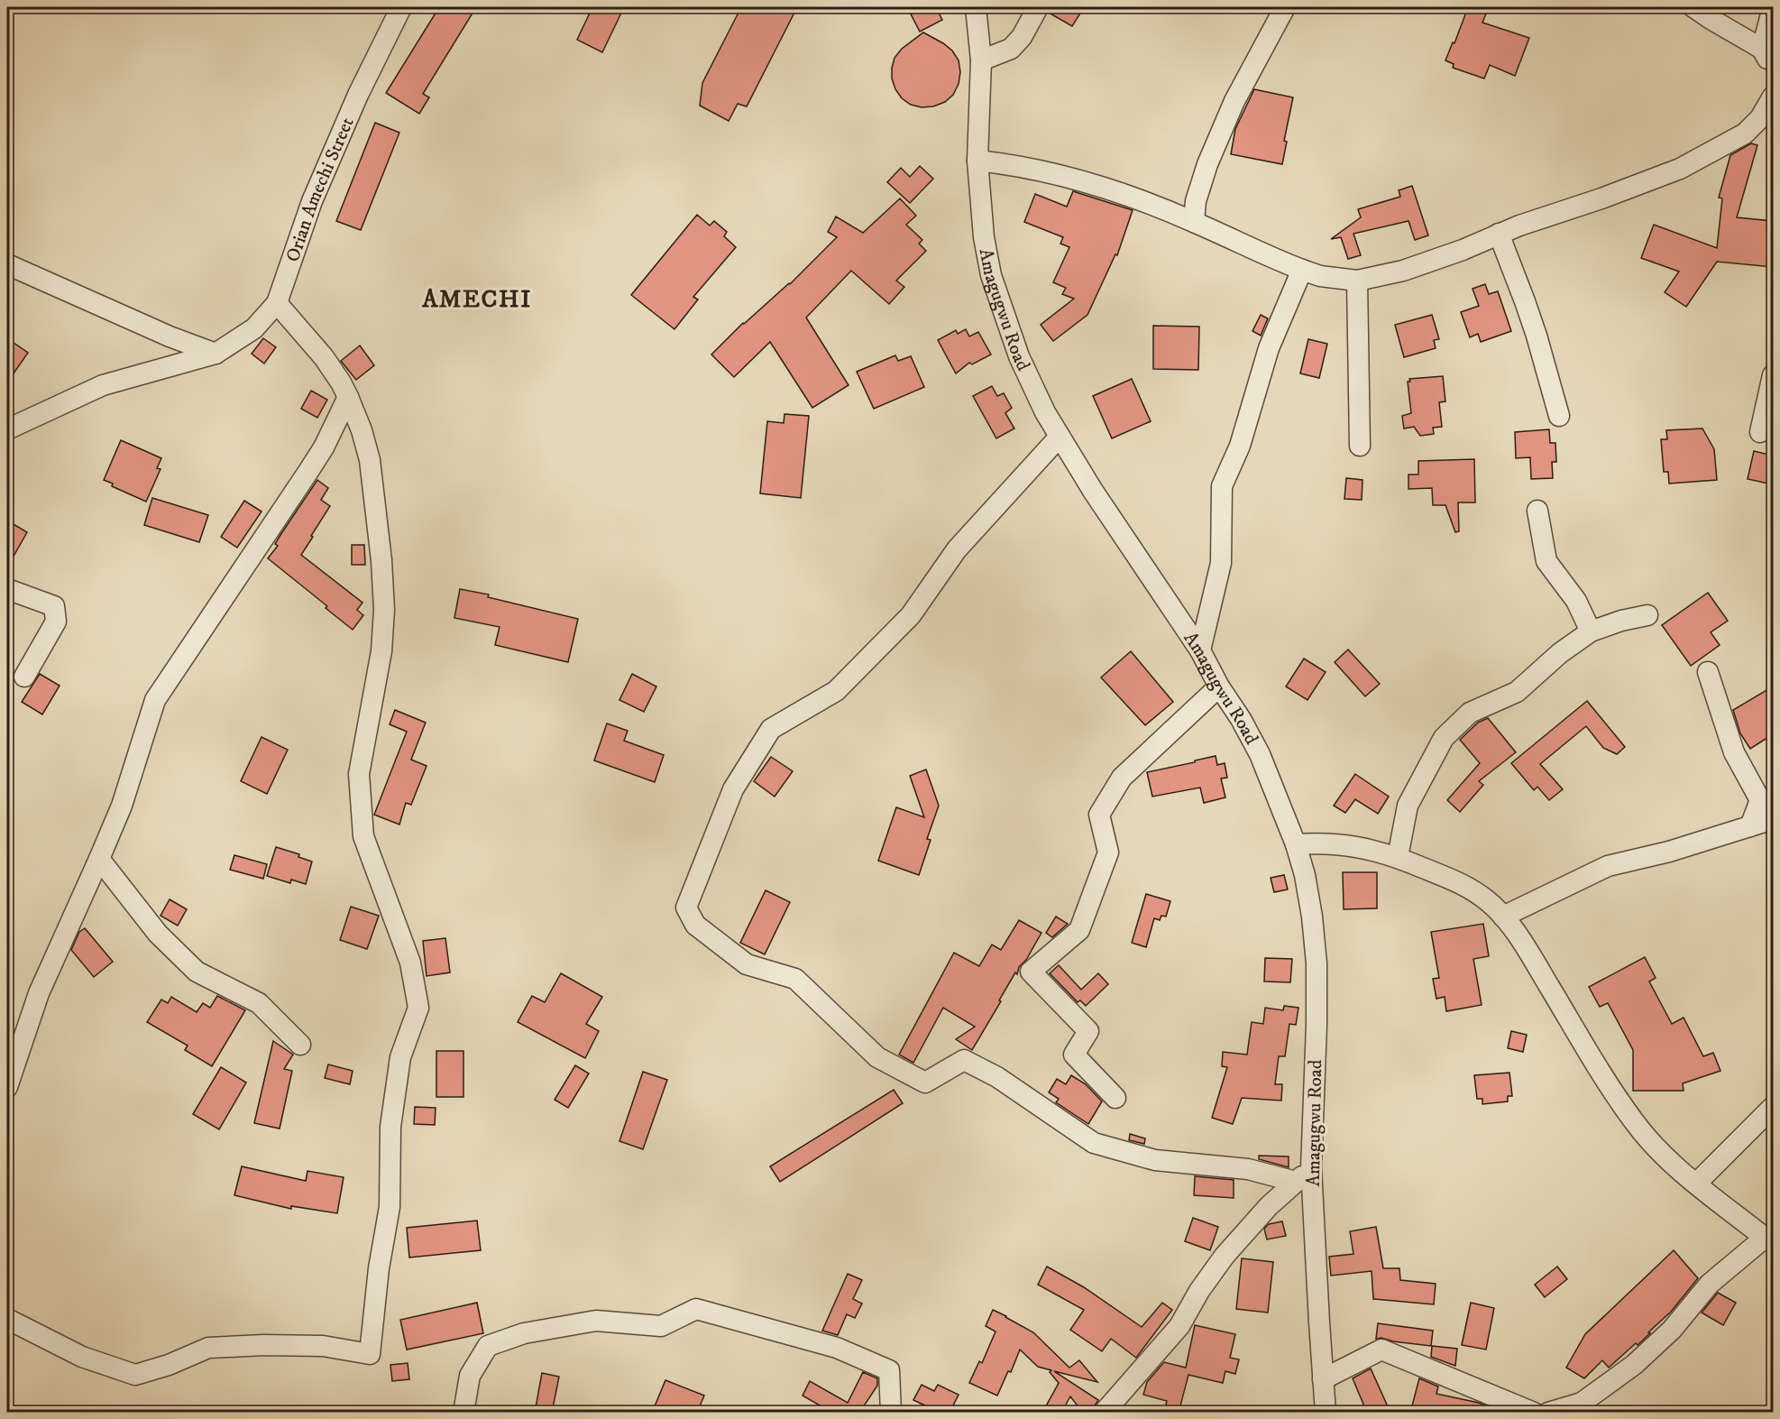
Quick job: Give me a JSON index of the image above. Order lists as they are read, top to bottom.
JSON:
{
  "streets": {
    "street": ["Orian Amechi Street", "Amagugwu Road"]
  },
  "districts": ["AMECHI"]
}
